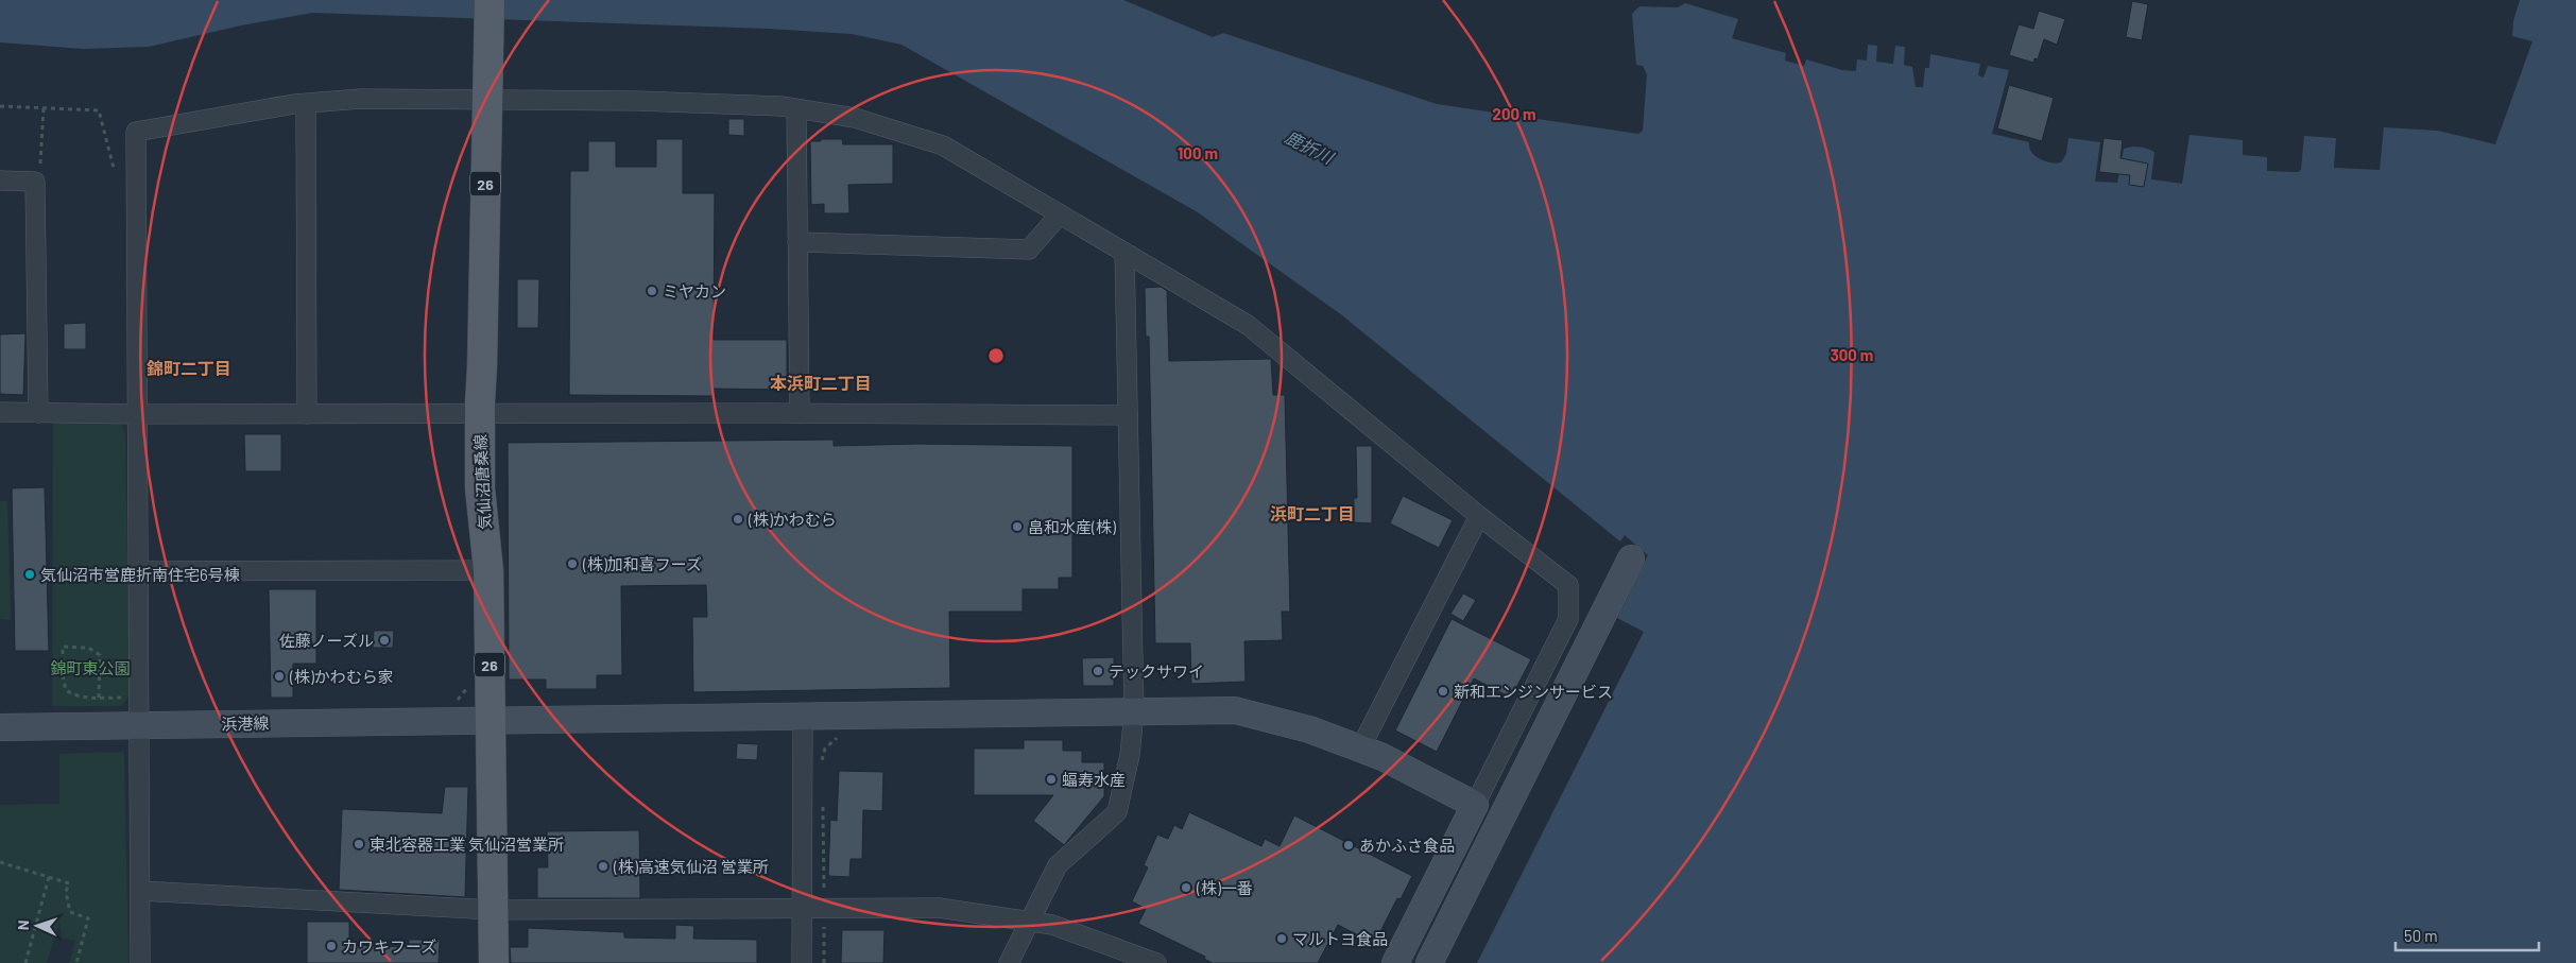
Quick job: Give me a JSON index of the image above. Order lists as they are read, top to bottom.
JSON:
{
  "streets": {
    "main road": ["26", "気仙沼唐桑線"],
    "street": ["浜港線"]
  },
  "crossings": [
    ["気仙沼唐桑線", "浜港線"]
  ],
  "districts": ["錦町二丁目", "本浜町二丁目", "浜町二丁目"],
  "water": ["鹿折川"],
  "parks": ["錦町東公園"],
  "places": [
    "ミヤカン",
    "(株)かわむら",
    "畠和水産(株)",
    "(株)加和喜フーズ",
    "気仙沼市営鹿折南住宅6号棟",
    "佐藤ノーズル",
    "テックサワイ",
    "(株)かわむら家",
    "新和エンジンサービス",
    "蝠寿水産",
    "東北容器工業 気仙沼営業所",
    "あかふさ食品",
    "(株)高速気仙沼 営業所",
    "(株)一番",
    "マルトヨ食品",
    "カワキフーズ"
  ],
  "scale_bar": "50 m",
  "north": "left",
  "rings": ["200 m", "100 m", "300 m"]
}
